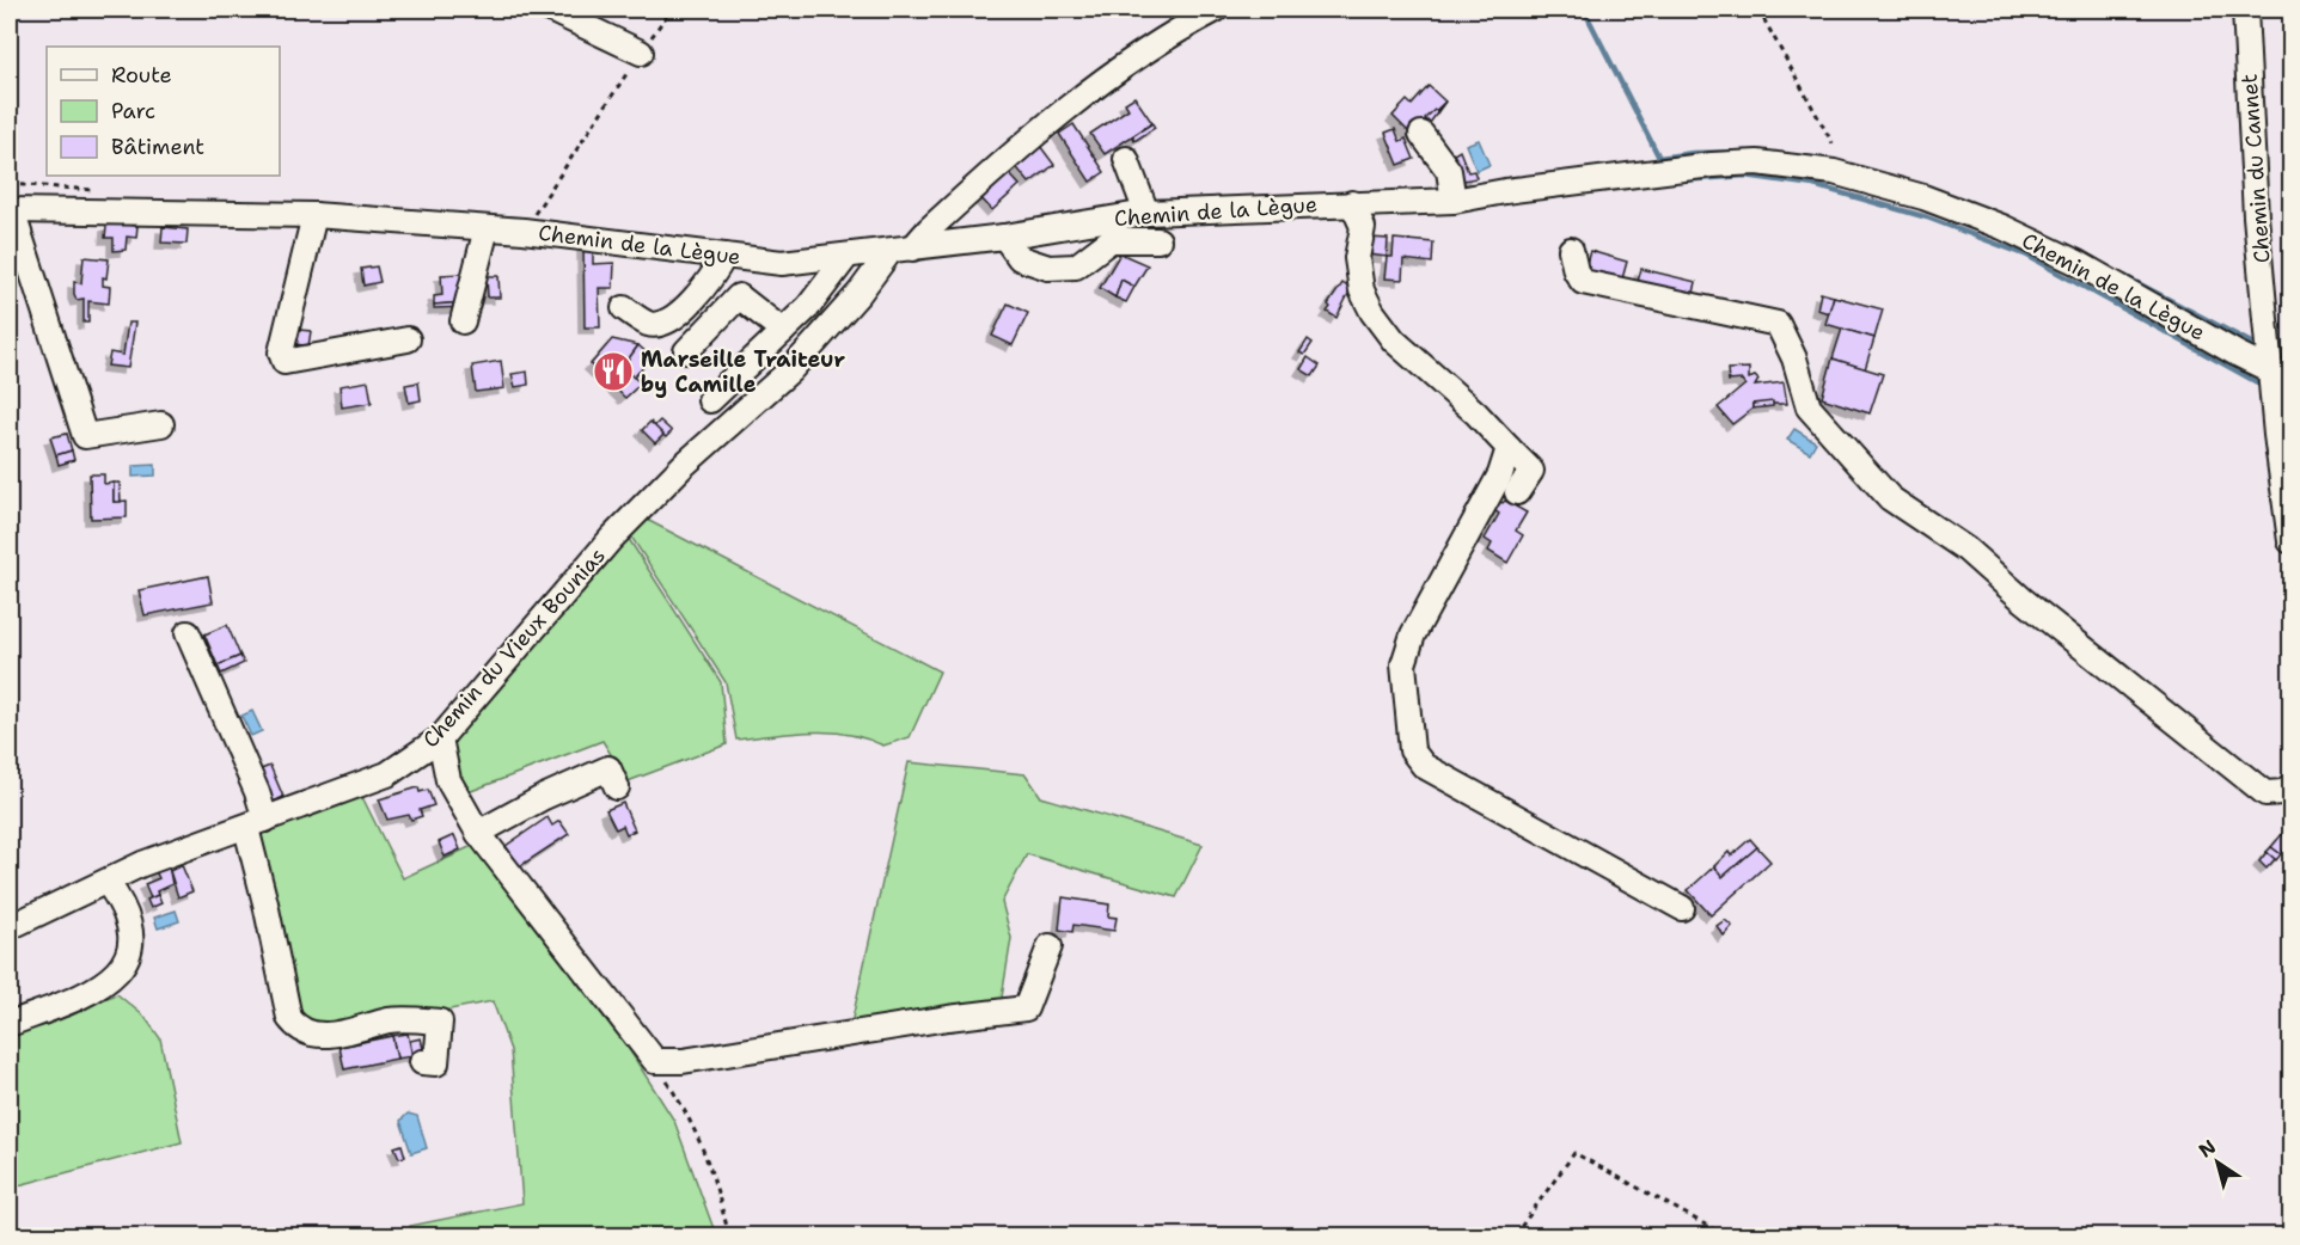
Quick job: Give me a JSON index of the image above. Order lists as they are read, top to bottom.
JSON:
{
  "streets": {
    "street": ["Chemin du Cannet", "Chemin de la Lègue", "Chemin du Vieux Bounias"]
  },
  "crossings": [
    ["Chemin du Cannet", "Chemin de la Lègue"],
    ["Chemin de la Lègue", "Chemin du Vieux Bounias"]
  ],
  "places": {
    "restaurant": ["Marseille Traiteur by Camille"]
  },
  "legend": ["Route", "Parc", "Bâtiment"],
  "north": "top left"
}
